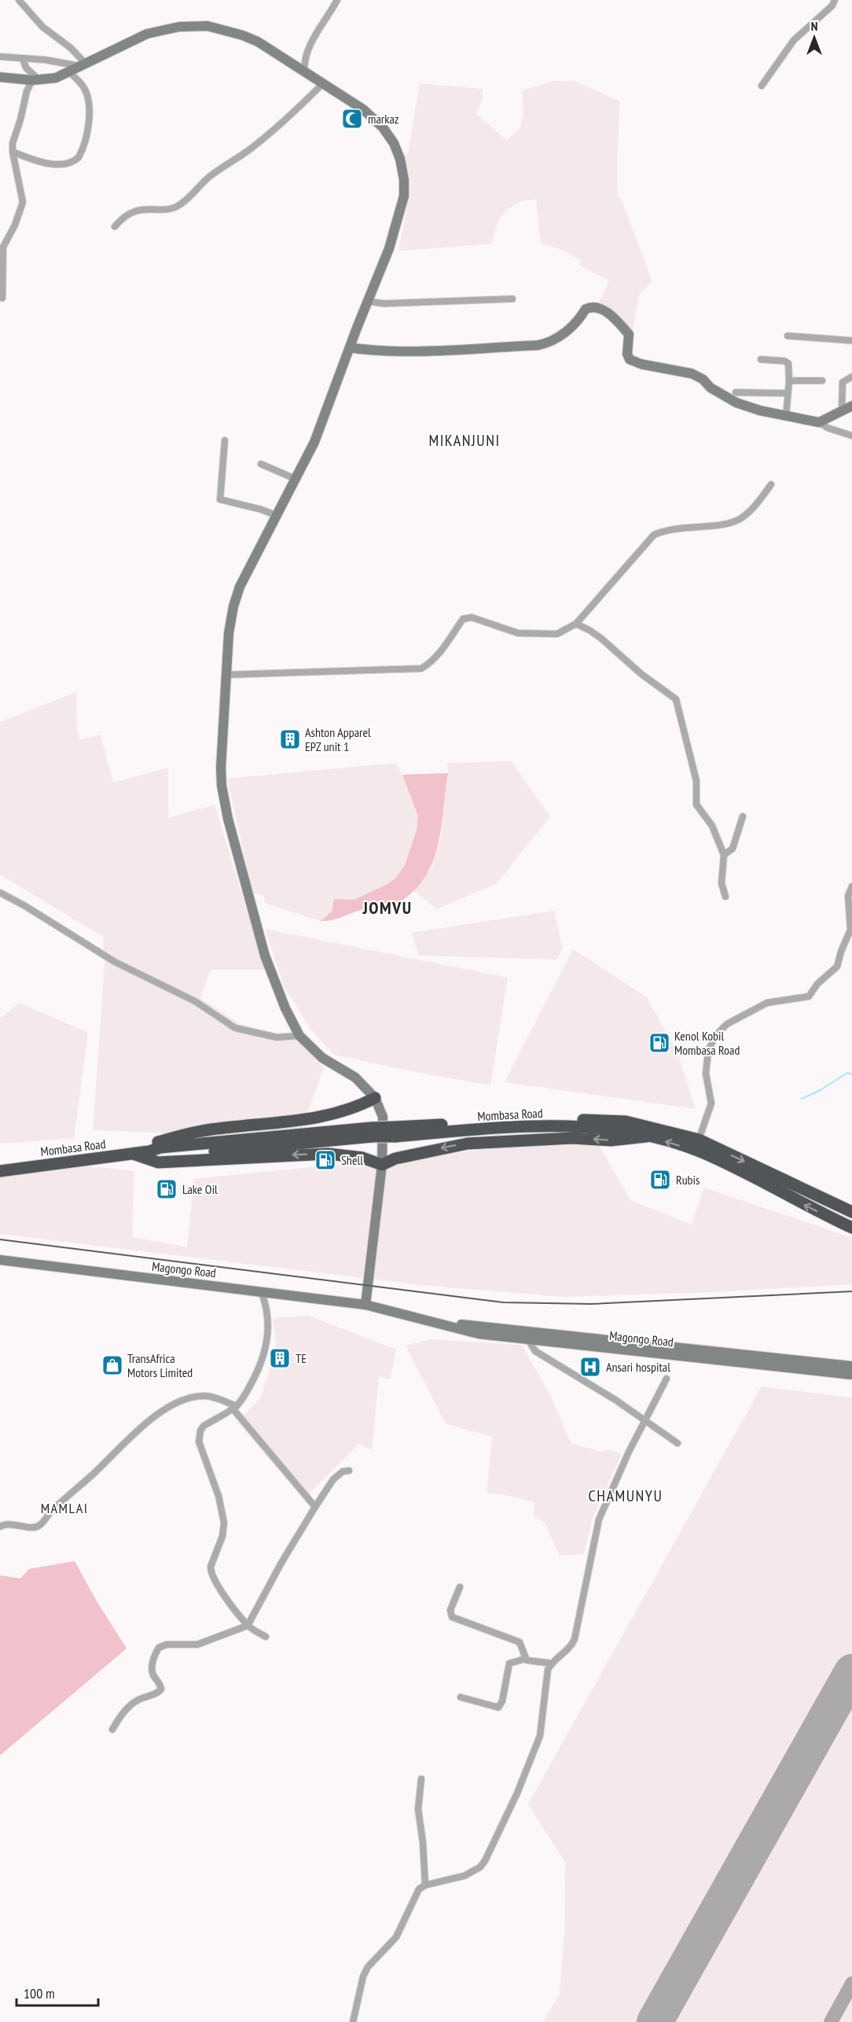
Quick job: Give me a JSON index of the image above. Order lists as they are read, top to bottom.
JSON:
{
  "streets": {
    "highway": ["Mombasa Road"],
    "main road": ["Magongo Road"]
  },
  "districts": [
    "MIKANJUNI",
    "JOMVU",
    "CHAMUNYU",
    "MAMLAI"
  ],
  "places": {
    "mosque": ["markaz"],
    "building": ["Ashton Apparel EPZ unit 1", "TE"],
    "fuel station": [
      "Kenol Kobil Mombasa Road",
      "Shell",
      "Rubis",
      "Lake Oil"
    ],
    "shop": ["TransAfrica Motors Limited"],
    "hospital": ["Ansari hospital"]
  },
  "scale_bar": "100 m",
  "north": "top"
}
